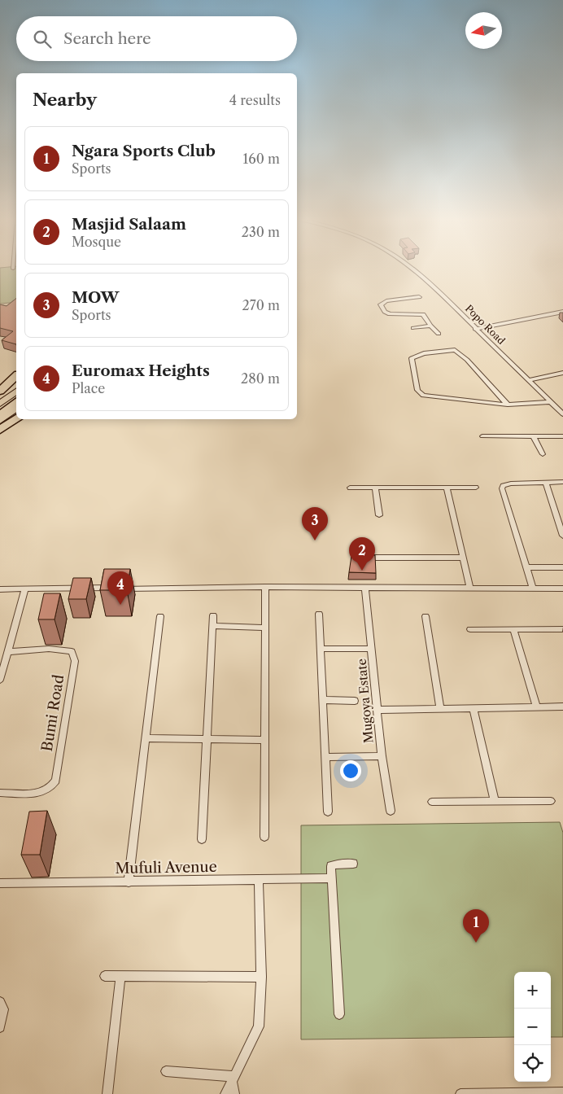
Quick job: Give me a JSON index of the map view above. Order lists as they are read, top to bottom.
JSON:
{
  "streets": {
    "street": [
      "Popo Road",
      "Mugoya Estate",
      "Bumi Road",
      "Mufuli Avenue"
    ]
  },
  "north": "left",
  "page": {
    "search": "Search here",
    "heading": ["Nearby", "4 results"],
    "list": [
      {
        "mark": "1",
        "name": "Ngara Sports Club",
        "note": "Sports",
        "value": "160 m"
      },
      {
        "mark": "2",
        "name": "Masjid Salaam",
        "note": "Mosque",
        "value": "230 m"
      },
      {
        "mark": "3",
        "name": "MOW",
        "note": "Sports",
        "value": "270 m"
      },
      {
        "mark": "4",
        "name": "Euromax Heights",
        "note": "Place",
        "value": "280 m"
      }
    ],
    "pins": [
      "3",
      "2",
      "4",
      "1"
    ],
    "map_buttons": ["+", "−"]
  }
}
